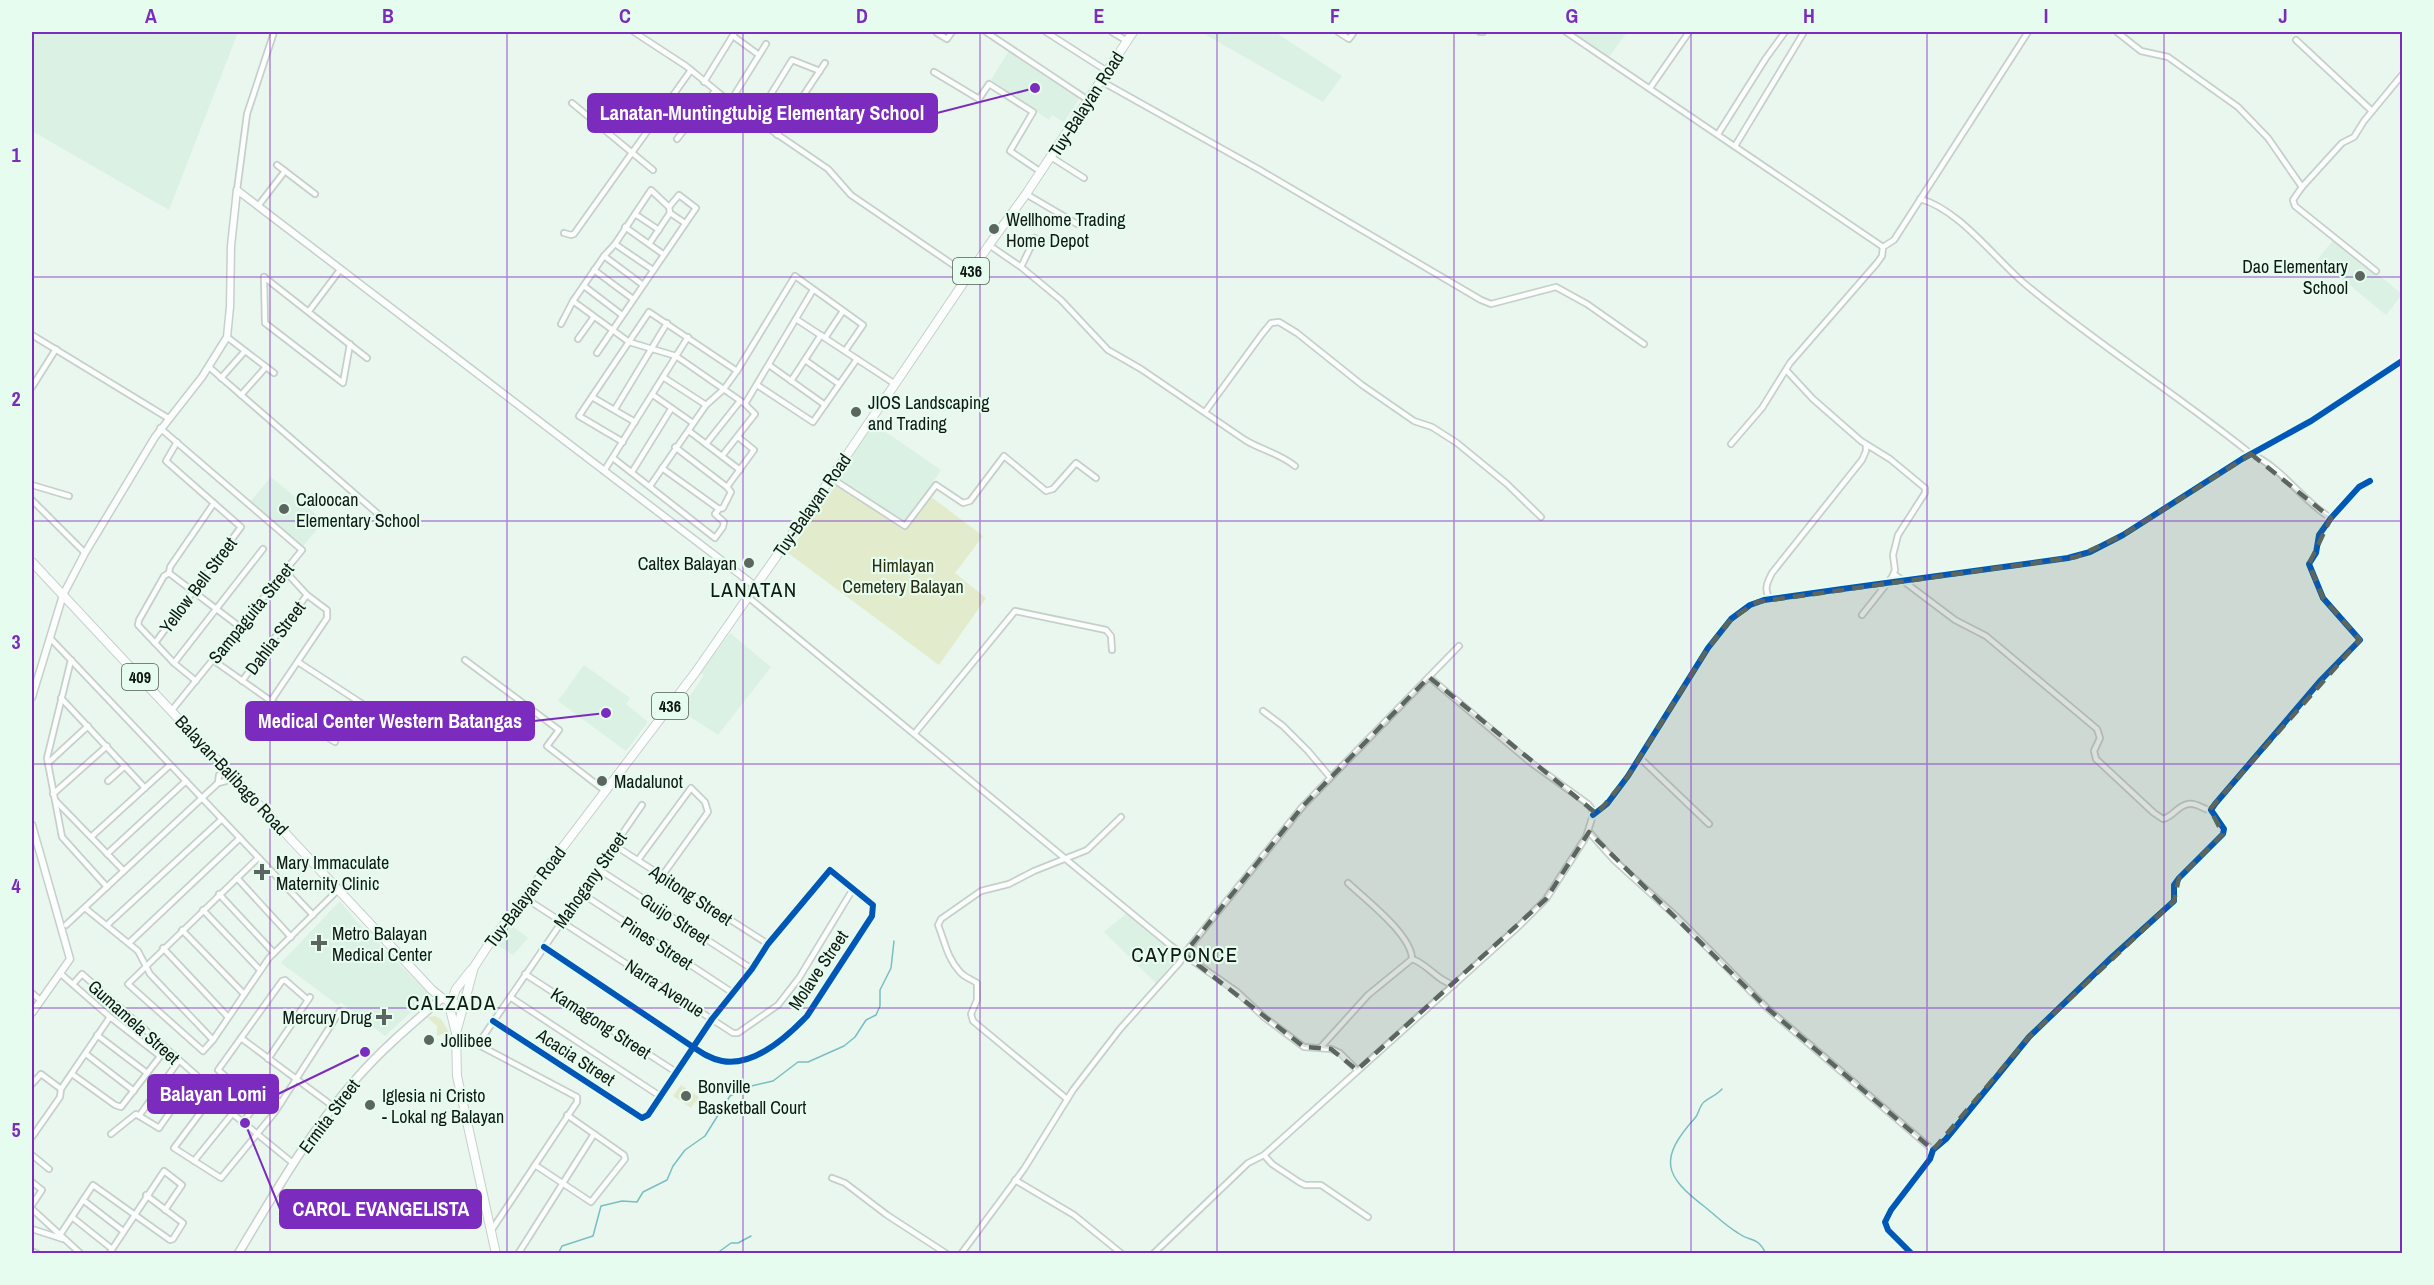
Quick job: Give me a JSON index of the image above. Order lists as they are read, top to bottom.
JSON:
{
  "streets": {
    "main road": [
      "Tuy-Balayan Road",
      "436",
      "409",
      "Balayan-Balibago Road",
      "Ermita Street"
    ],
    "street": [
      "Yellow Bell Street",
      "Sampaguita Street",
      "Dahlia Street",
      "Mahogany Street",
      "Apitong Street",
      "Guijo Street",
      "Pines Street",
      "Molave Street",
      "Narra Avenue",
      "Gumamela Street",
      "Kamagong Street",
      "Acacia Street"
    ]
  },
  "crossings": [
    ["Tuy-Balayan Road", "436"],
    ["Tuy-Balayan Road", "Balayan-Balibago Road"],
    ["Tuy-Balayan Road", "Narra Avenue"],
    ["436", "Balayan-Balibago Road"],
    ["Sampaguita Street", "Balayan-Balibago Road"],
    ["Balayan-Balibago Road", "Ermita Street"],
    ["Mahogany Street", "Apitong Street"],
    ["Mahogany Street", "Guijo Street"],
    ["Mahogany Street", "Pines Street"],
    ["Mahogany Street", "Molave Street"],
    ["Mahogany Street", "Narra Avenue"],
    ["Mahogany Street", "Kamagong Street"],
    ["Mahogany Street", "Acacia Street"],
    ["Apitong Street", "Molave Street"],
    ["Molave Street", "Narra Avenue"],
    ["Gumamela Street", "Ermita Street"]
  ],
  "districts": ["LANATAN", "CAYPONCE", "CALZADA"],
  "parks": ["Himlayan Cemetery Balayan"],
  "places": {
    "other": [
      "Lanatan-Muntingtubig Elementary School",
      "Wellhome Trading Home Depot",
      "Dao Elementary School",
      "JIOS Landscaping and Trading",
      "Caloocan Elementary School",
      "Caltex Balayan",
      "Medical Center Western Batangas",
      "Madalunot",
      "Jollibee",
      "Balayan Lomi",
      "Bonville Basketball Court",
      "Iglesia ni Cristo - Lokal ng Balayan",
      "CAROL EVANGELISTA"
    ],
    "health": ["Mary Immaculate Maternity Clinic", "Metro Balayan Medical Center", "Mercury Drug"]
  },
  "grid": {
    "columns": [
      "A",
      "B",
      "C",
      "D",
      "E",
      "F",
      "G",
      "H",
      "I",
      "J"
    ],
    "rows": [
      "1",
      "2",
      "3",
      "4",
      "5"
    ]
  }
}
